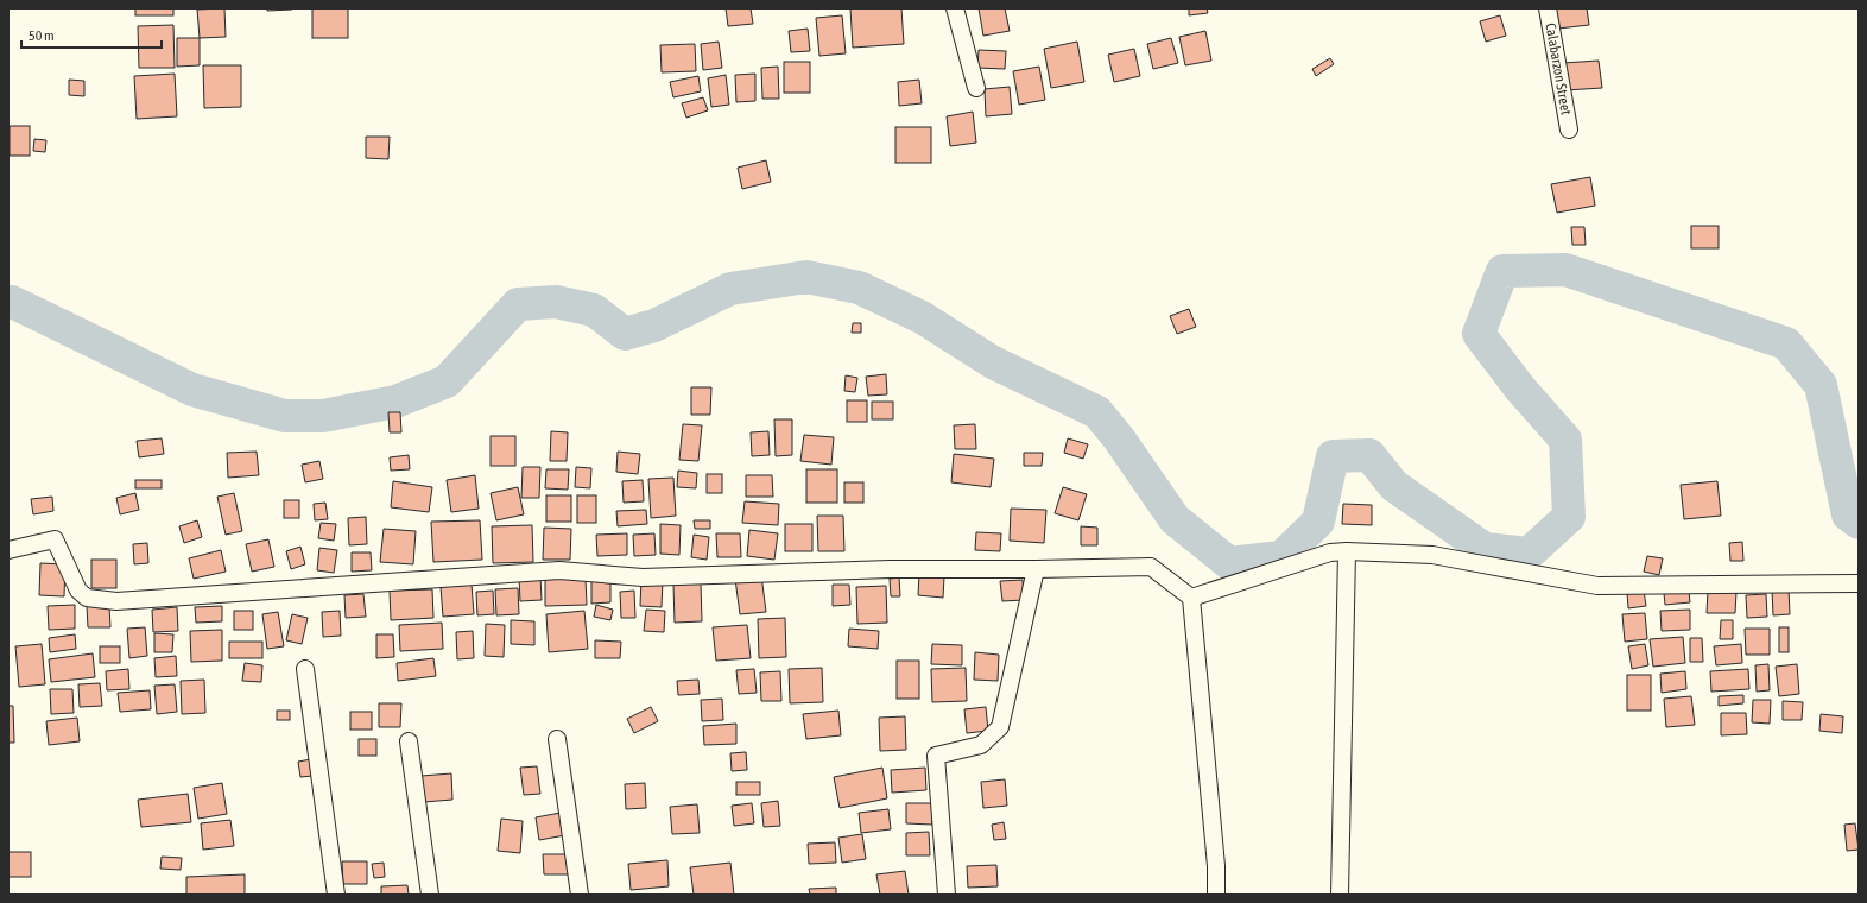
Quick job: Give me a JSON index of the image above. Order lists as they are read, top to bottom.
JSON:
{
  "streets": {
    "street": ["Calabarzon Street"]
  },
  "scale_bar": "50 m"
}
